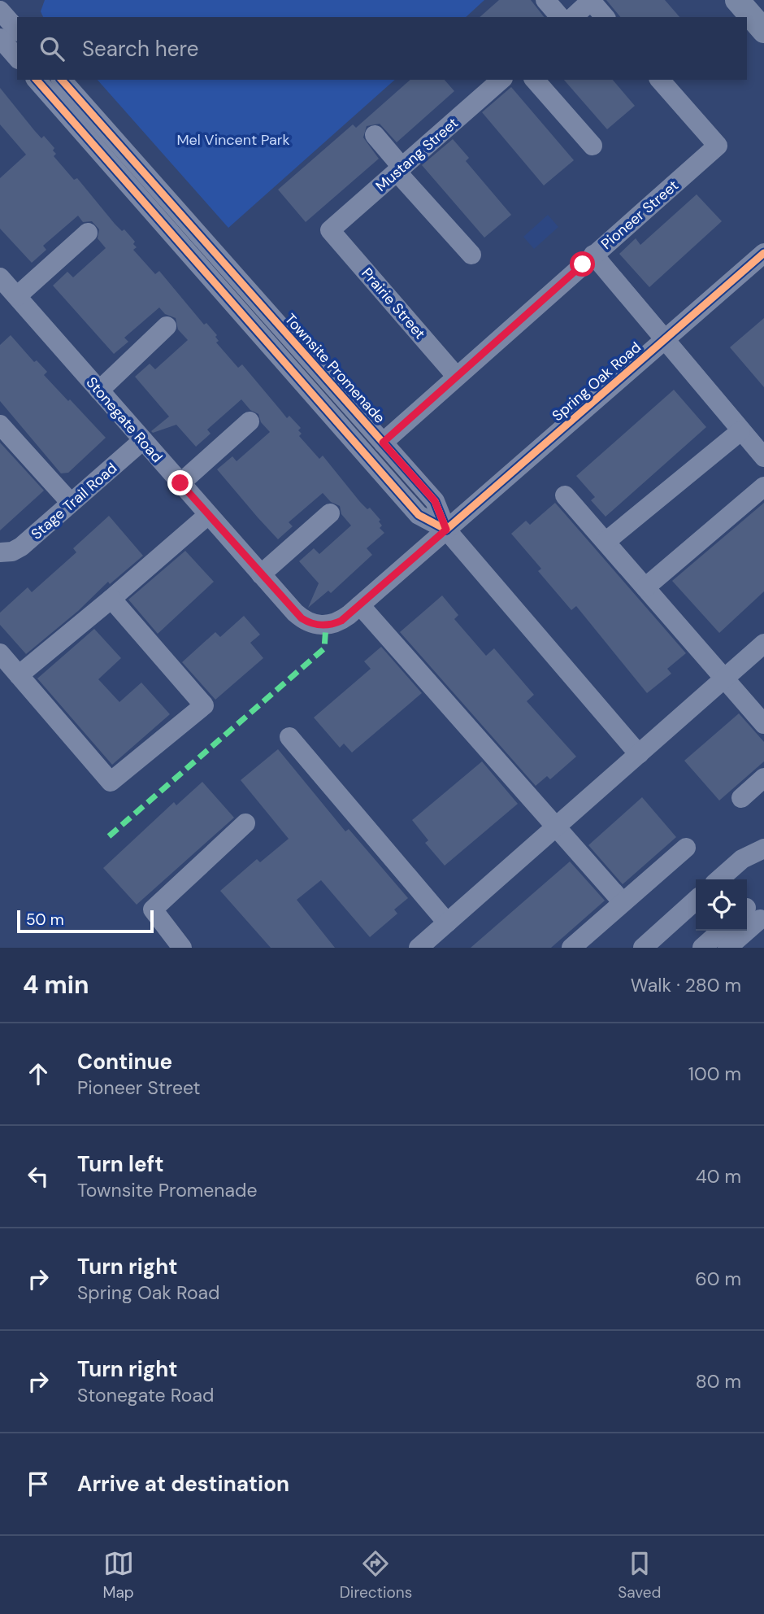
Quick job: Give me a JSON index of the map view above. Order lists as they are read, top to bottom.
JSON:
{
  "streets": {
    "street": [
      "Mustang Street",
      "Pioneer Street",
      "Prairie Street",
      "Townsite Promenade",
      "Spring Oak Road",
      "Stonegate Road",
      "Stage Trail Road"
    ]
  },
  "crossings": [
    ["Mustang Street", "Prairie Street"],
    ["Pioneer Street", "Prairie Street"],
    ["Pioneer Street", "Townsite Promenade"],
    ["Townsite Promenade", "Spring Oak Road"],
    ["Spring Oak Road", "Stonegate Road"],
    ["Stonegate Road", "Stage Trail Road"]
  ],
  "parks": ["Mel Vincent Park"],
  "scale_bar": "50 m",
  "page": {
    "search": "Search here",
    "scale": "50 m",
    "heading": ["4 min", "Walk · 280 m"],
    "list": [
      ["Continue", "Pioneer Street", "100 m"],
      ["Turn left", "Townsite Promenade", "40 m"],
      ["Turn right", "Spring Oak Road", "60 m"],
      ["Turn right", "Stonegate Road", "80 m"],
      "Arrive at destination"
    ],
    "nav": ["Map", "Directions", "Saved"]
  }
}
